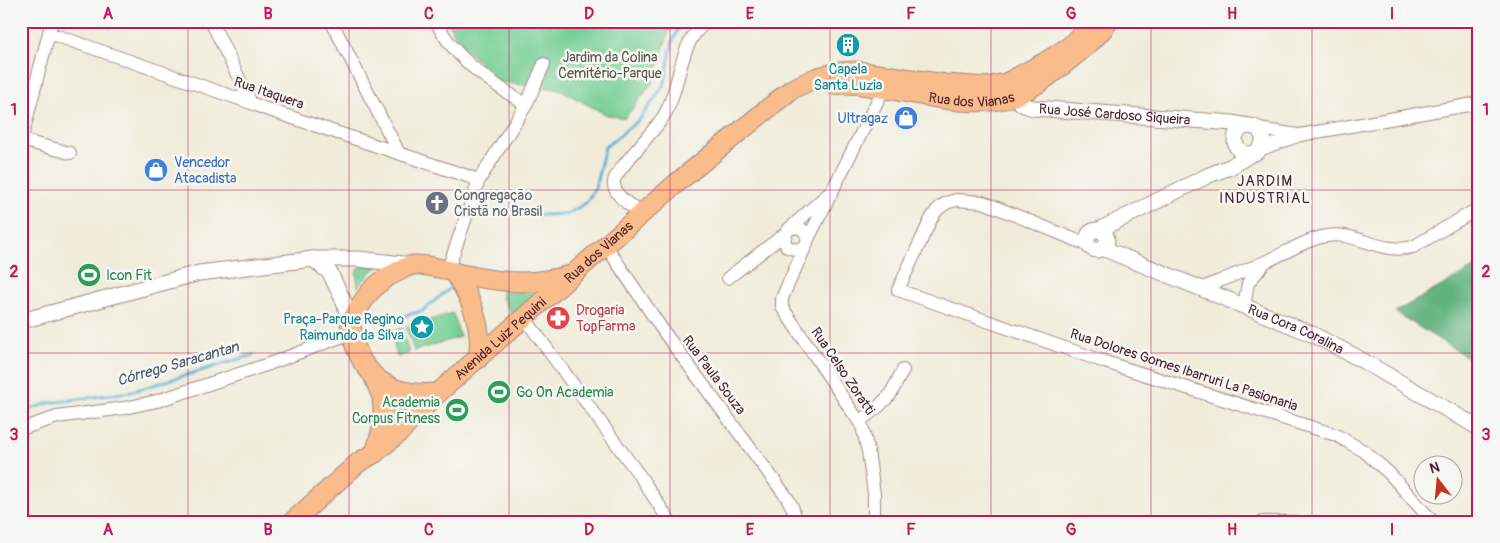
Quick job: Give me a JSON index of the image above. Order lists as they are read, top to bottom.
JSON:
{
  "streets": {
    "main road": ["Rua dos Vianas", "Avenida Luiz Pequini"],
    "street": [
      "Rua Itaquera",
      "Rua José Cardoso Siqueira",
      "Rua Cora Coralina",
      "Rua Dolores Gomes Ibarruri La Pasionaria",
      "Rua Celso Zoratti",
      "Rua Paula Souza"
    ]
  },
  "crossings": [
    ["Rua dos Vianas", "Rua José Cardoso Siqueira"],
    ["Rua dos Vianas", "Avenida Luiz Pequini"],
    ["Rua dos Vianas", "Rua Celso Zoratti"],
    ["Rua dos Vianas", "Rua Paula Souza"],
    ["Rua Cora Coralina", "Rua Dolores Gomes Ibarruri La Pasionaria"]
  ],
  "districts": ["JARDIM INDUSTRIAL"],
  "water": ["Córrego Saracantan"],
  "parks": ["Jardim da Colina Cemitério-Parque"],
  "places": {
    "building": ["Capela Santa Luzia"],
    "shop": ["Ultragaz", "Vencedor Atacadista"],
    "church": ["Congregação Cristã no Brasil"],
    "sports": ["Icon Fit", "Go On Academia", "Academia Corpus Fitness"],
    "pharmacy": ["Drogaria TopFarma"],
    "place": ["Praça-Parque Regino Raimundo da Silva"]
  },
  "north": "top",
  "grid": {
    "columns": [
      "A",
      "B",
      "C",
      "D",
      "E",
      "F",
      "G",
      "H",
      "I"
    ],
    "rows": ["1", "2", "3"]
  }
}
